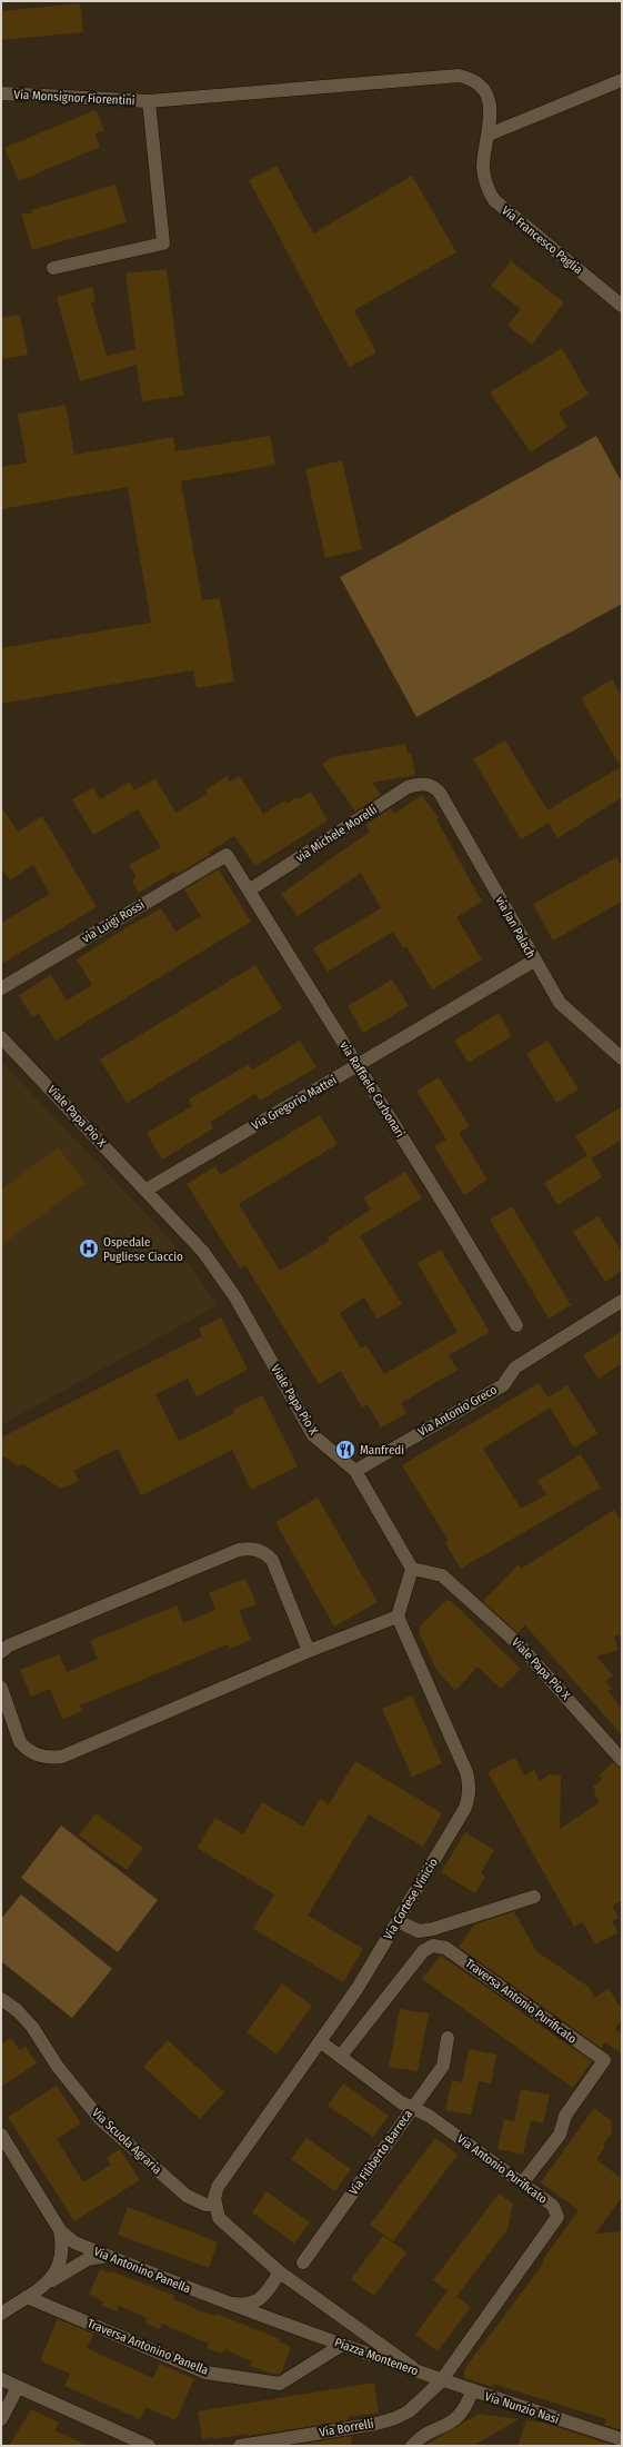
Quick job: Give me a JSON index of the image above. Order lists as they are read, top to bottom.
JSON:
{
  "streets": {
    "street": [
      "Via Monsignor Fiorentini",
      "Via Francesco Paglia",
      "via Michele Morelli",
      "via Luigi Rossi",
      "via Jan Palach",
      "via Raffaele Carbonari",
      "Via Gregorio Mattei",
      "Viale Papa Pio X",
      "Via Antonio Greco",
      "Via Cortese Vinicio",
      "Traversa Antonio Purificato",
      "Via Scuola Agraria",
      "Via Filiberto Barreca",
      "Via Antonio Purificato",
      "Via Antonino Panella",
      "Traversa Antonino Panella",
      "Piazza Montenero",
      "Via Nunzio Nasi",
      "Via Borrelli"
    ]
  },
  "crossings": [
    ["Via Monsignor Fiorentini", "Via Francesco Paglia"],
    ["via Michele Morelli", "via Jan Palach"],
    ["via Michele Morelli", "via Raffaele Carbonari"],
    ["via Luigi Rossi", "via Raffaele Carbonari"],
    ["via Jan Palach", "Via Gregorio Mattei"],
    ["via Raffaele Carbonari", "Via Gregorio Mattei"],
    ["Via Gregorio Mattei", "Viale Papa Pio X"],
    ["Viale Papa Pio X", "Via Antonio Greco"],
    ["Via Cortese Vinicio", "Via Scuola Agraria"],
    ["Via Cortese Vinicio", "Via Antonio Purificato"],
    ["Via Cortese Vinicio", "Piazza Montenero"],
    ["Traversa Antonio Purificato", "Via Antonio Purificato"],
    ["Via Scuola Agraria", "Piazza Montenero"],
    ["Via Filiberto Barreca", "Via Antonio Purificato"],
    ["Via Antonio Purificato", "Via Nunzio Nasi"],
    ["Via Antonio Purificato", "Via Borrelli"],
    ["Via Antonino Panella", "Piazza Montenero"],
    ["Traversa Antonino Panella", "Piazza Montenero"],
    ["Piazza Montenero", "Via Nunzio Nasi"],
    ["Via Nunzio Nasi", "Via Borrelli"]
  ],
  "places": {
    "hospital": ["Ospedale Pugliese Ciaccio"],
    "restaurant": ["Manfredi"]
  }
}
